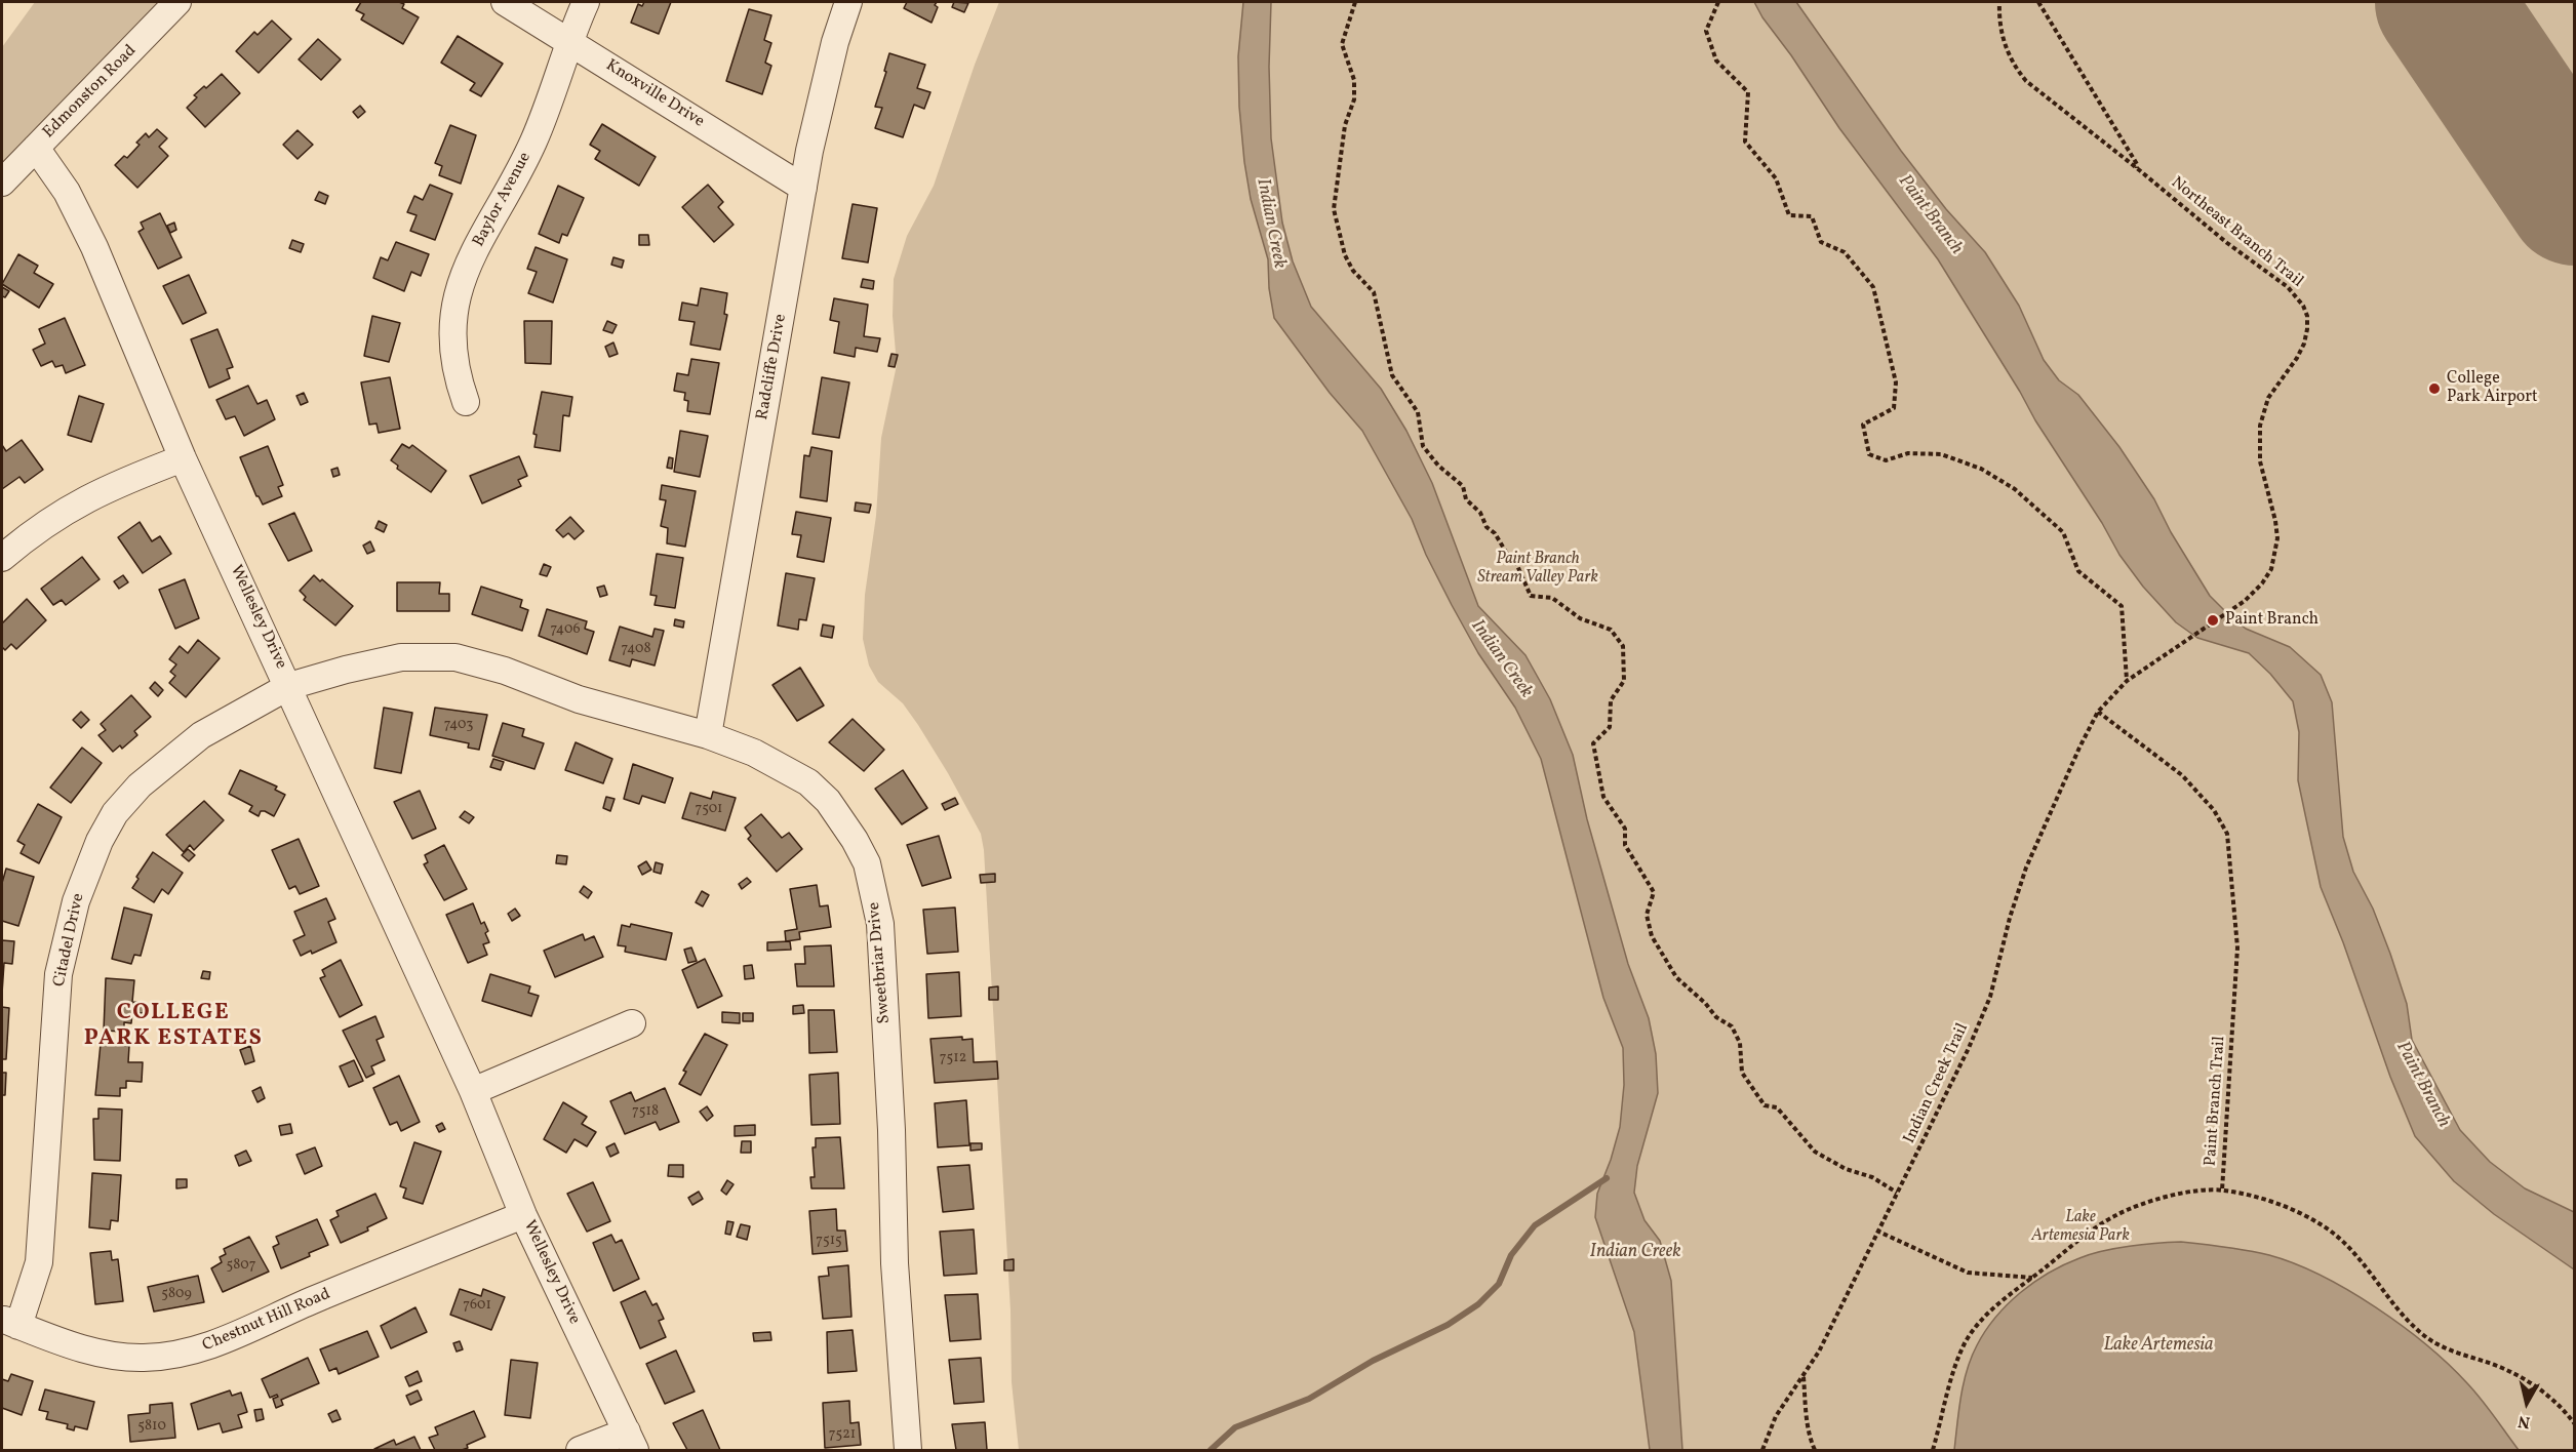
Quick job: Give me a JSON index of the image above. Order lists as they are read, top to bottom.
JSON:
{
  "streets": {
    "street": [
      "Edmonston Road",
      "Knoxville Drive",
      "Baylor Avenue",
      "Radcliffe Drive",
      "Wellesley Drive",
      "Citadel Drive",
      "Sweetbriar Drive",
      "Chestnut Hill Road"
    ],
    "path": ["Northeast Branch Trail", "Indian Creek Trail", "Paint Branch Trail"]
  },
  "crossings": [
    ["Edmonston Road", "Wellesley Drive"],
    ["Knoxville Drive", "Baylor Avenue"],
    ["Knoxville Drive", "Radcliffe Drive"],
    ["Northeast Branch Trail", "Indian Creek Trail"],
    ["Northeast Branch Trail", "Paint Branch Trail"],
    ["Radcliffe Drive", "Sweetbriar Drive"],
    ["Wellesley Drive", "Citadel Drive"],
    ["Wellesley Drive", "Sweetbriar Drive"],
    ["Wellesley Drive", "Chestnut Hill Road"],
    ["Citadel Drive", "Sweetbriar Drive"],
    ["Citadel Drive", "Chestnut Hill Road"],
    ["Indian Creek Trail", "Paint Branch Trail"]
  ],
  "districts": ["COLLEGE PARK ESTATES"],
  "water": ["Paint Branch", "Indian Creek", "Lake Artemesia"],
  "parks": ["Paint Branch Stream Valley Park", "Lake Artemesia Park"],
  "places": ["College Park Airport", "Paint Branch"],
  "house_numbers": [
    "7406",
    "7408",
    "7403",
    "7501",
    "7512",
    "7518",
    "7515",
    "5807",
    "5809",
    "7601",
    "5810",
    "7521"
  ],
  "north": "bottom"
}
